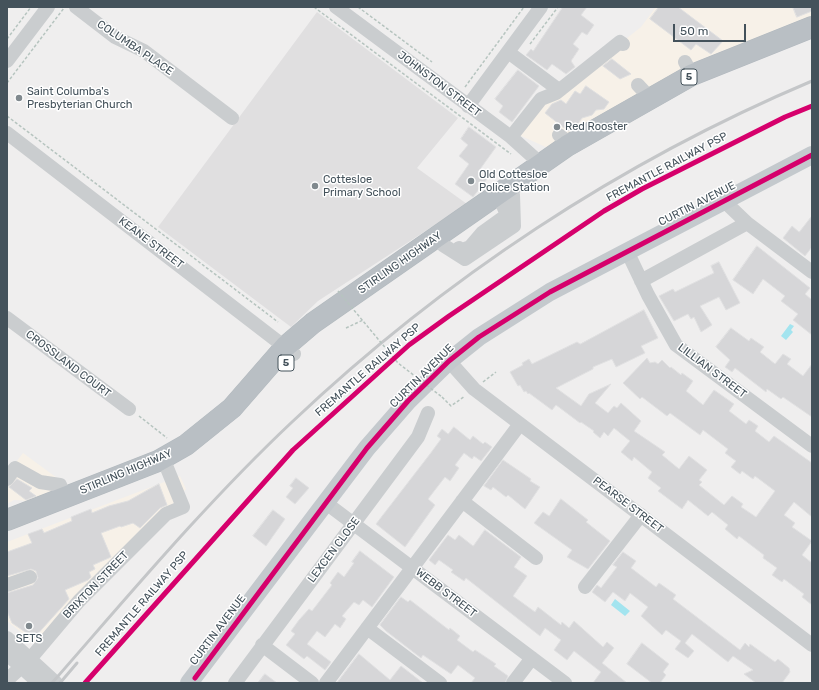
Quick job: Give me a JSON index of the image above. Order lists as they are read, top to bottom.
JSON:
{
  "streets": {
    "highway": ["5", "STIRLING HIGHWAY"],
    "main road": ["CURTIN AVENUE"],
    "street": [
      "COLUMBA PLACE",
      "JOHNSTON STREET",
      "KEANE STREET",
      "CROSSLAND COURT",
      "LILLIAN STREET",
      "PEARSE STREET",
      "LEXCEN CLOSE",
      "BRIXTON STREET",
      "WEBB STREET"
    ],
    "cycle path": ["FREMANTLE RAILWAY PSP"]
  },
  "crossings": [
    ["JOHNSTON STREET", "STIRLING HIGHWAY"],
    ["CURTIN AVENUE", "LILLIAN STREET"],
    ["CURTIN AVENUE", "PEARSE STREET"],
    ["CURTIN AVENUE", "WEBB STREET"],
    ["KEANE STREET", "STIRLING HIGHWAY"],
    ["STIRLING HIGHWAY", "BRIXTON STREET"],
    ["LEXCEN CLOSE", "WEBB STREET"]
  ],
  "places": [
    "Saint Columba's Presbyterian Church",
    "Red Rooster",
    "Old Cottesloe Police Station",
    "Cottesloe Primary School",
    "SETS"
  ],
  "scale_bar": "50 m"
}
